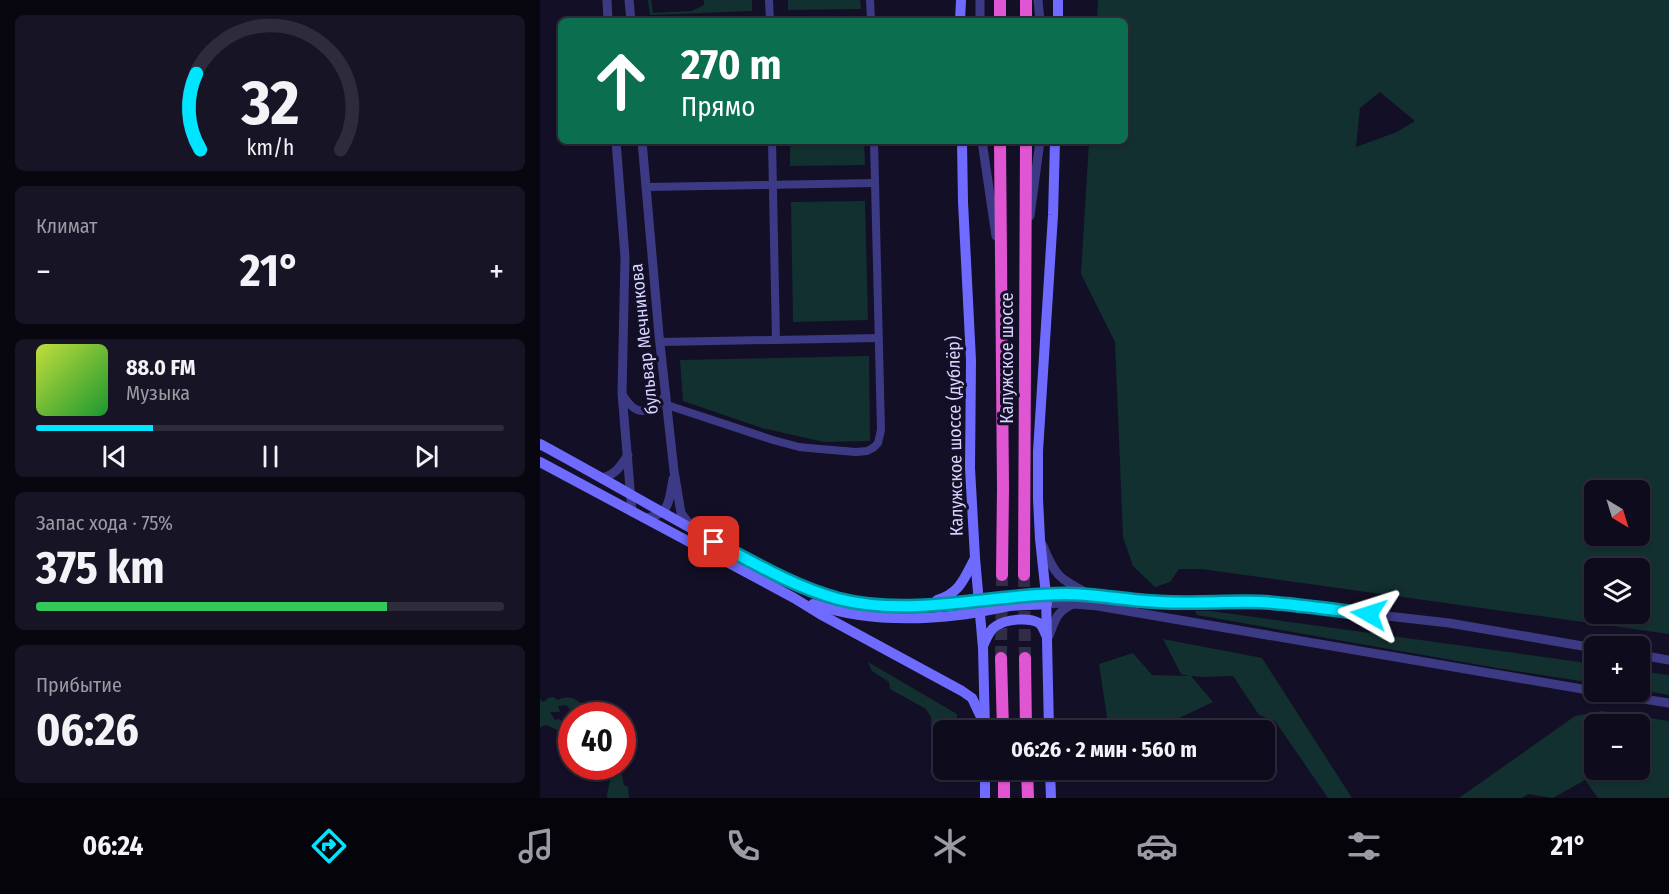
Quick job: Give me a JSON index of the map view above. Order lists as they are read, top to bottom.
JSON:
{
  "streets": {
    "highway": ["Калужское шоссе"],
    "main road": ["Калужское шоссе (дублёр)"],
    "street": ["бульвар Мечникова"]
  },
  "north": "bottom right",
  "page": {
    "turn": ["270 m", "Прямо"],
    "tile": [
      "Климат",
      ["Запас хода · 75%", "375 km"],
      ["Прибытие", "06:26"]
    ],
    "heat": ["−", "21°", "+"],
    "song": ["88.0 FM", "Музыка"],
    "map_buttons": ["+", "−"],
    "limit": "40",
    "trip": "06:26 · 2 мин · 560 m",
    "tabs": ["06:24", "21°"],
    "gauge": ["32", "km/h"]
  }
}
